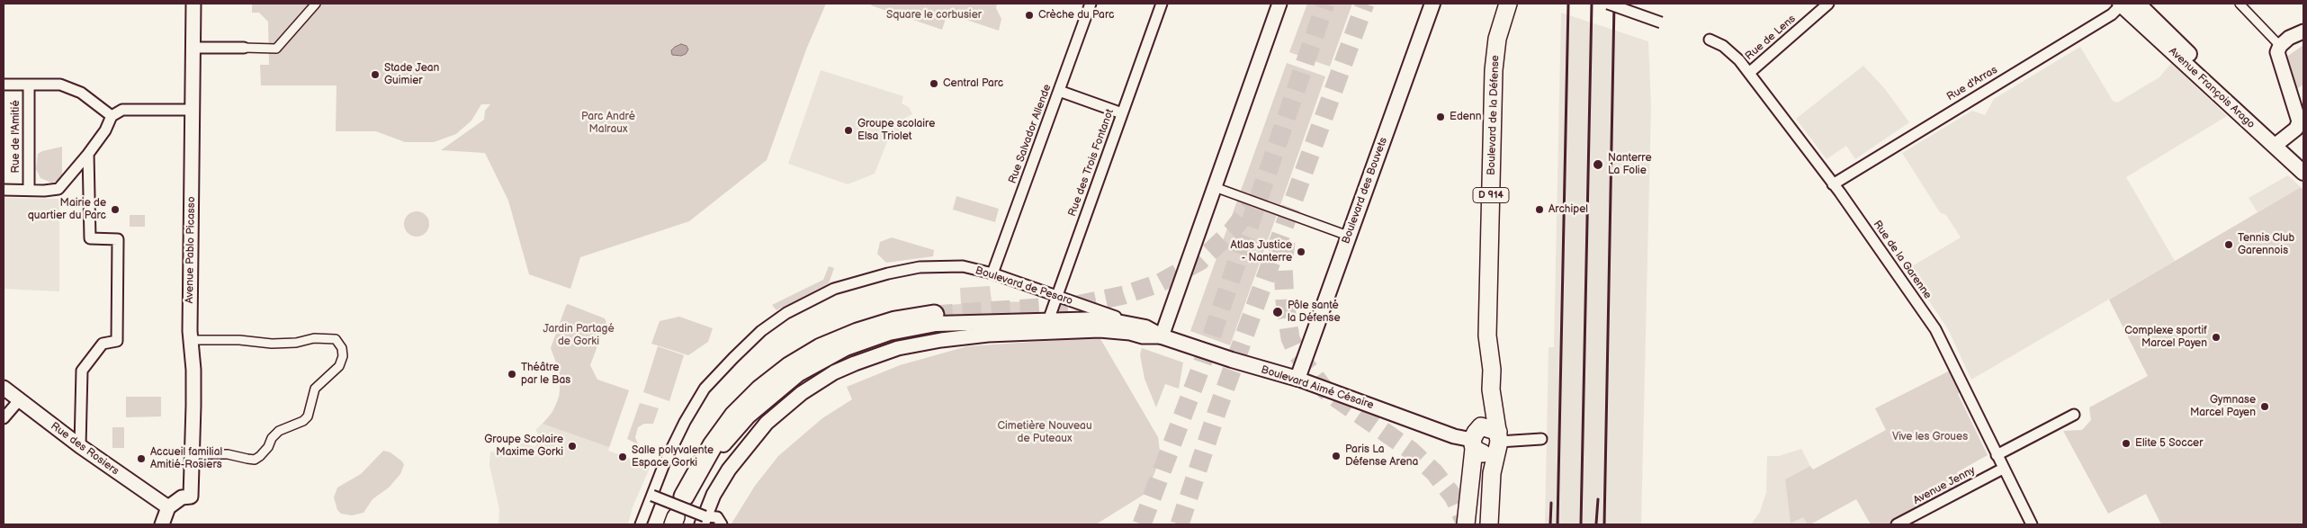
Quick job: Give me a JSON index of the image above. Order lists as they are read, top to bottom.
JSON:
{
  "streets": {
    "main road": [
      "Avenue François Arago",
      "Boulevard de la Défense",
      "Boulevard des Bouvets",
      "D 914",
      "Boulevard Aimé Césaire"
    ],
    "street": [
      "Rue de Lens",
      "Rue d'Arras",
      "Rue Salvador Allende",
      "Rue de l'Amitié",
      "Rue des Trois Fontanot",
      "Avenue Pablo Picasso",
      "Rue de la Garenne",
      "Boulevard de Pesaro",
      "Rue des Rosiers",
      "Avenue Jenny"
    ]
  },
  "crossings": [
    ["Rue de Lens", "Rue de la Garenne"],
    ["Rue d'Arras", "Avenue François Arago"],
    ["Rue d'Arras", "Rue de la Garenne"],
    ["Boulevard de la Défense", "Boulevard Aimé Césaire"],
    ["Rue Salvador Allende", "Boulevard de Pesaro"],
    ["Rue des Trois Fontanot", "Boulevard de Pesaro"],
    ["Rue des Trois Fontanot", "Boulevard Aimé Césaire"],
    ["Boulevard des Bouvets", "Boulevard Aimé Césaire"],
    ["Avenue Pablo Picasso", "Rue des Rosiers"],
    ["Rue de la Garenne", "Avenue Jenny"],
    ["Boulevard de Pesaro", "Boulevard Aimé Césaire"]
  ],
  "parks": [
    "Square le corbusier",
    "Parc André Malraux",
    "Jardin Partagé de Gorki",
    "Cimetière Nouveau de Puteaux",
    "Vive les Groues"
  ],
  "places": [
    "Crèche du Parc",
    "Stade Jean Guimier",
    "Central Parc",
    "Edenn",
    "Groupe scolaire Elsa Triolet",
    "Nanterre La Folie",
    "Mairie de quartier du Parc",
    "Archipel",
    "Tennis Club Garennois",
    "Atlas Justice - Nanterre",
    "Pôle santé la Défense",
    "Complexe sportif Marcel Payen",
    "Théâtre par le Bas",
    "Gymnase Marcel Payen",
    "Elite 5 Soccer",
    "Groupe Scolaire Maxime Gorki",
    "Paris La Défense Arena",
    "Salle polyvalente Espace Gorki",
    "Accueil familial Amitié-Rosiers"
  ]
}
